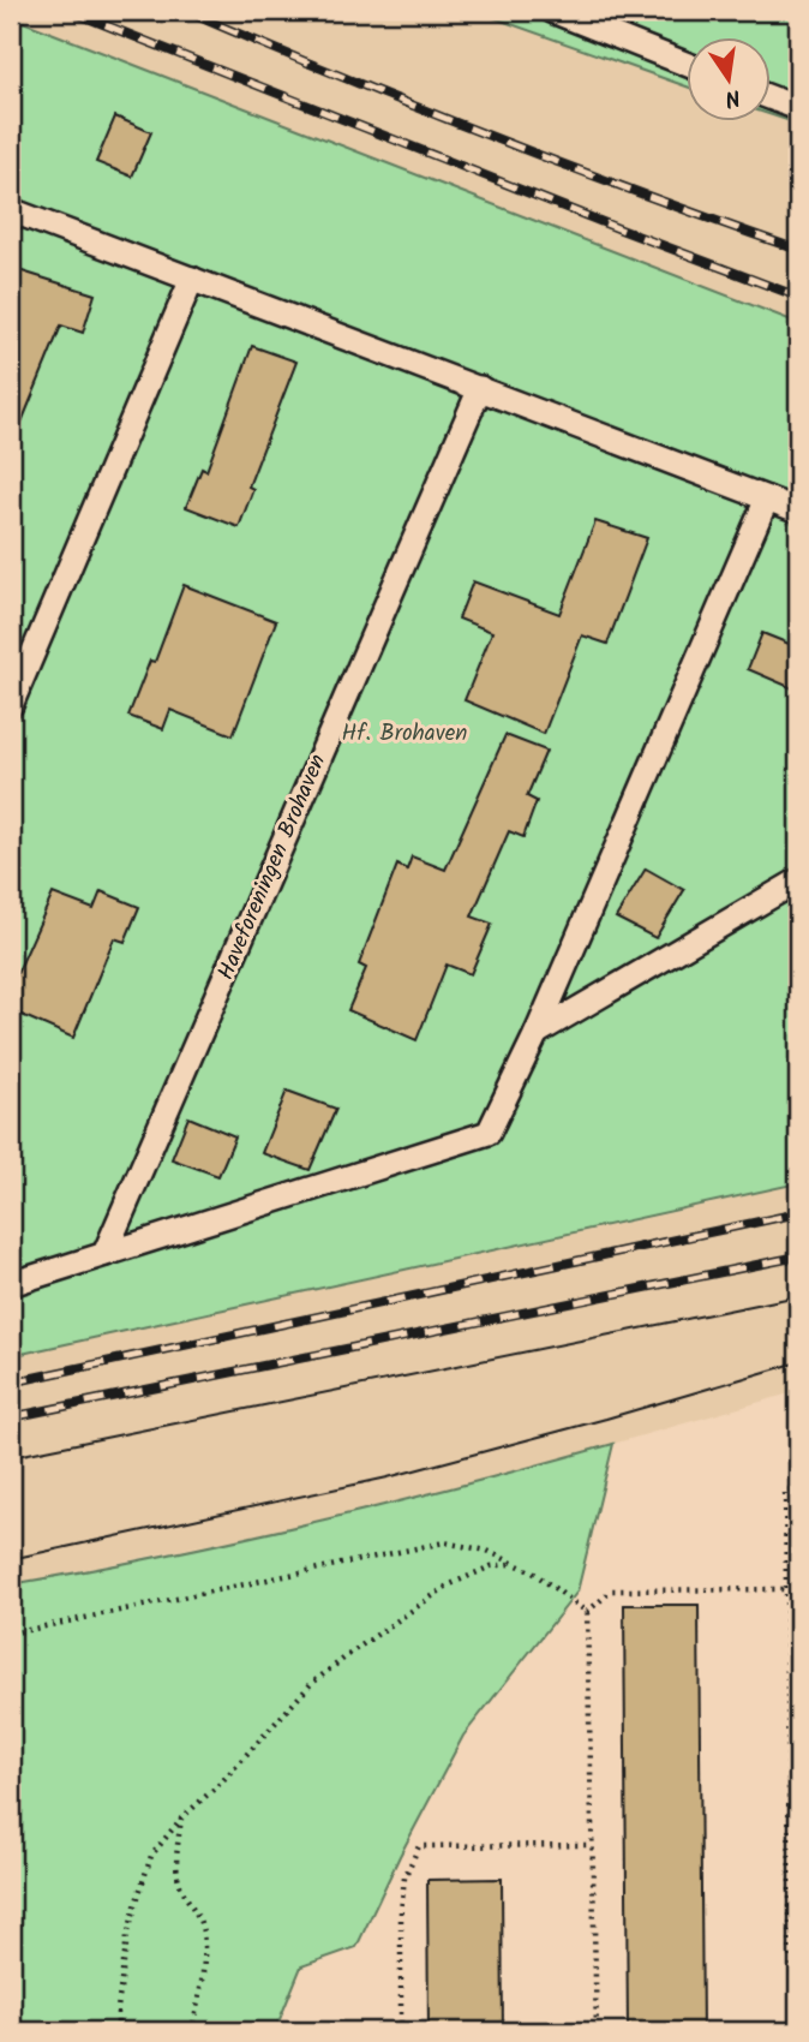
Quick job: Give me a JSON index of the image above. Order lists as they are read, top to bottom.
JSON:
{
  "streets": {
    "lane": ["Haveforeningen Brohaven"]
  },
  "parks": ["Hf. Brohaven"],
  "north": "bottom"
}
